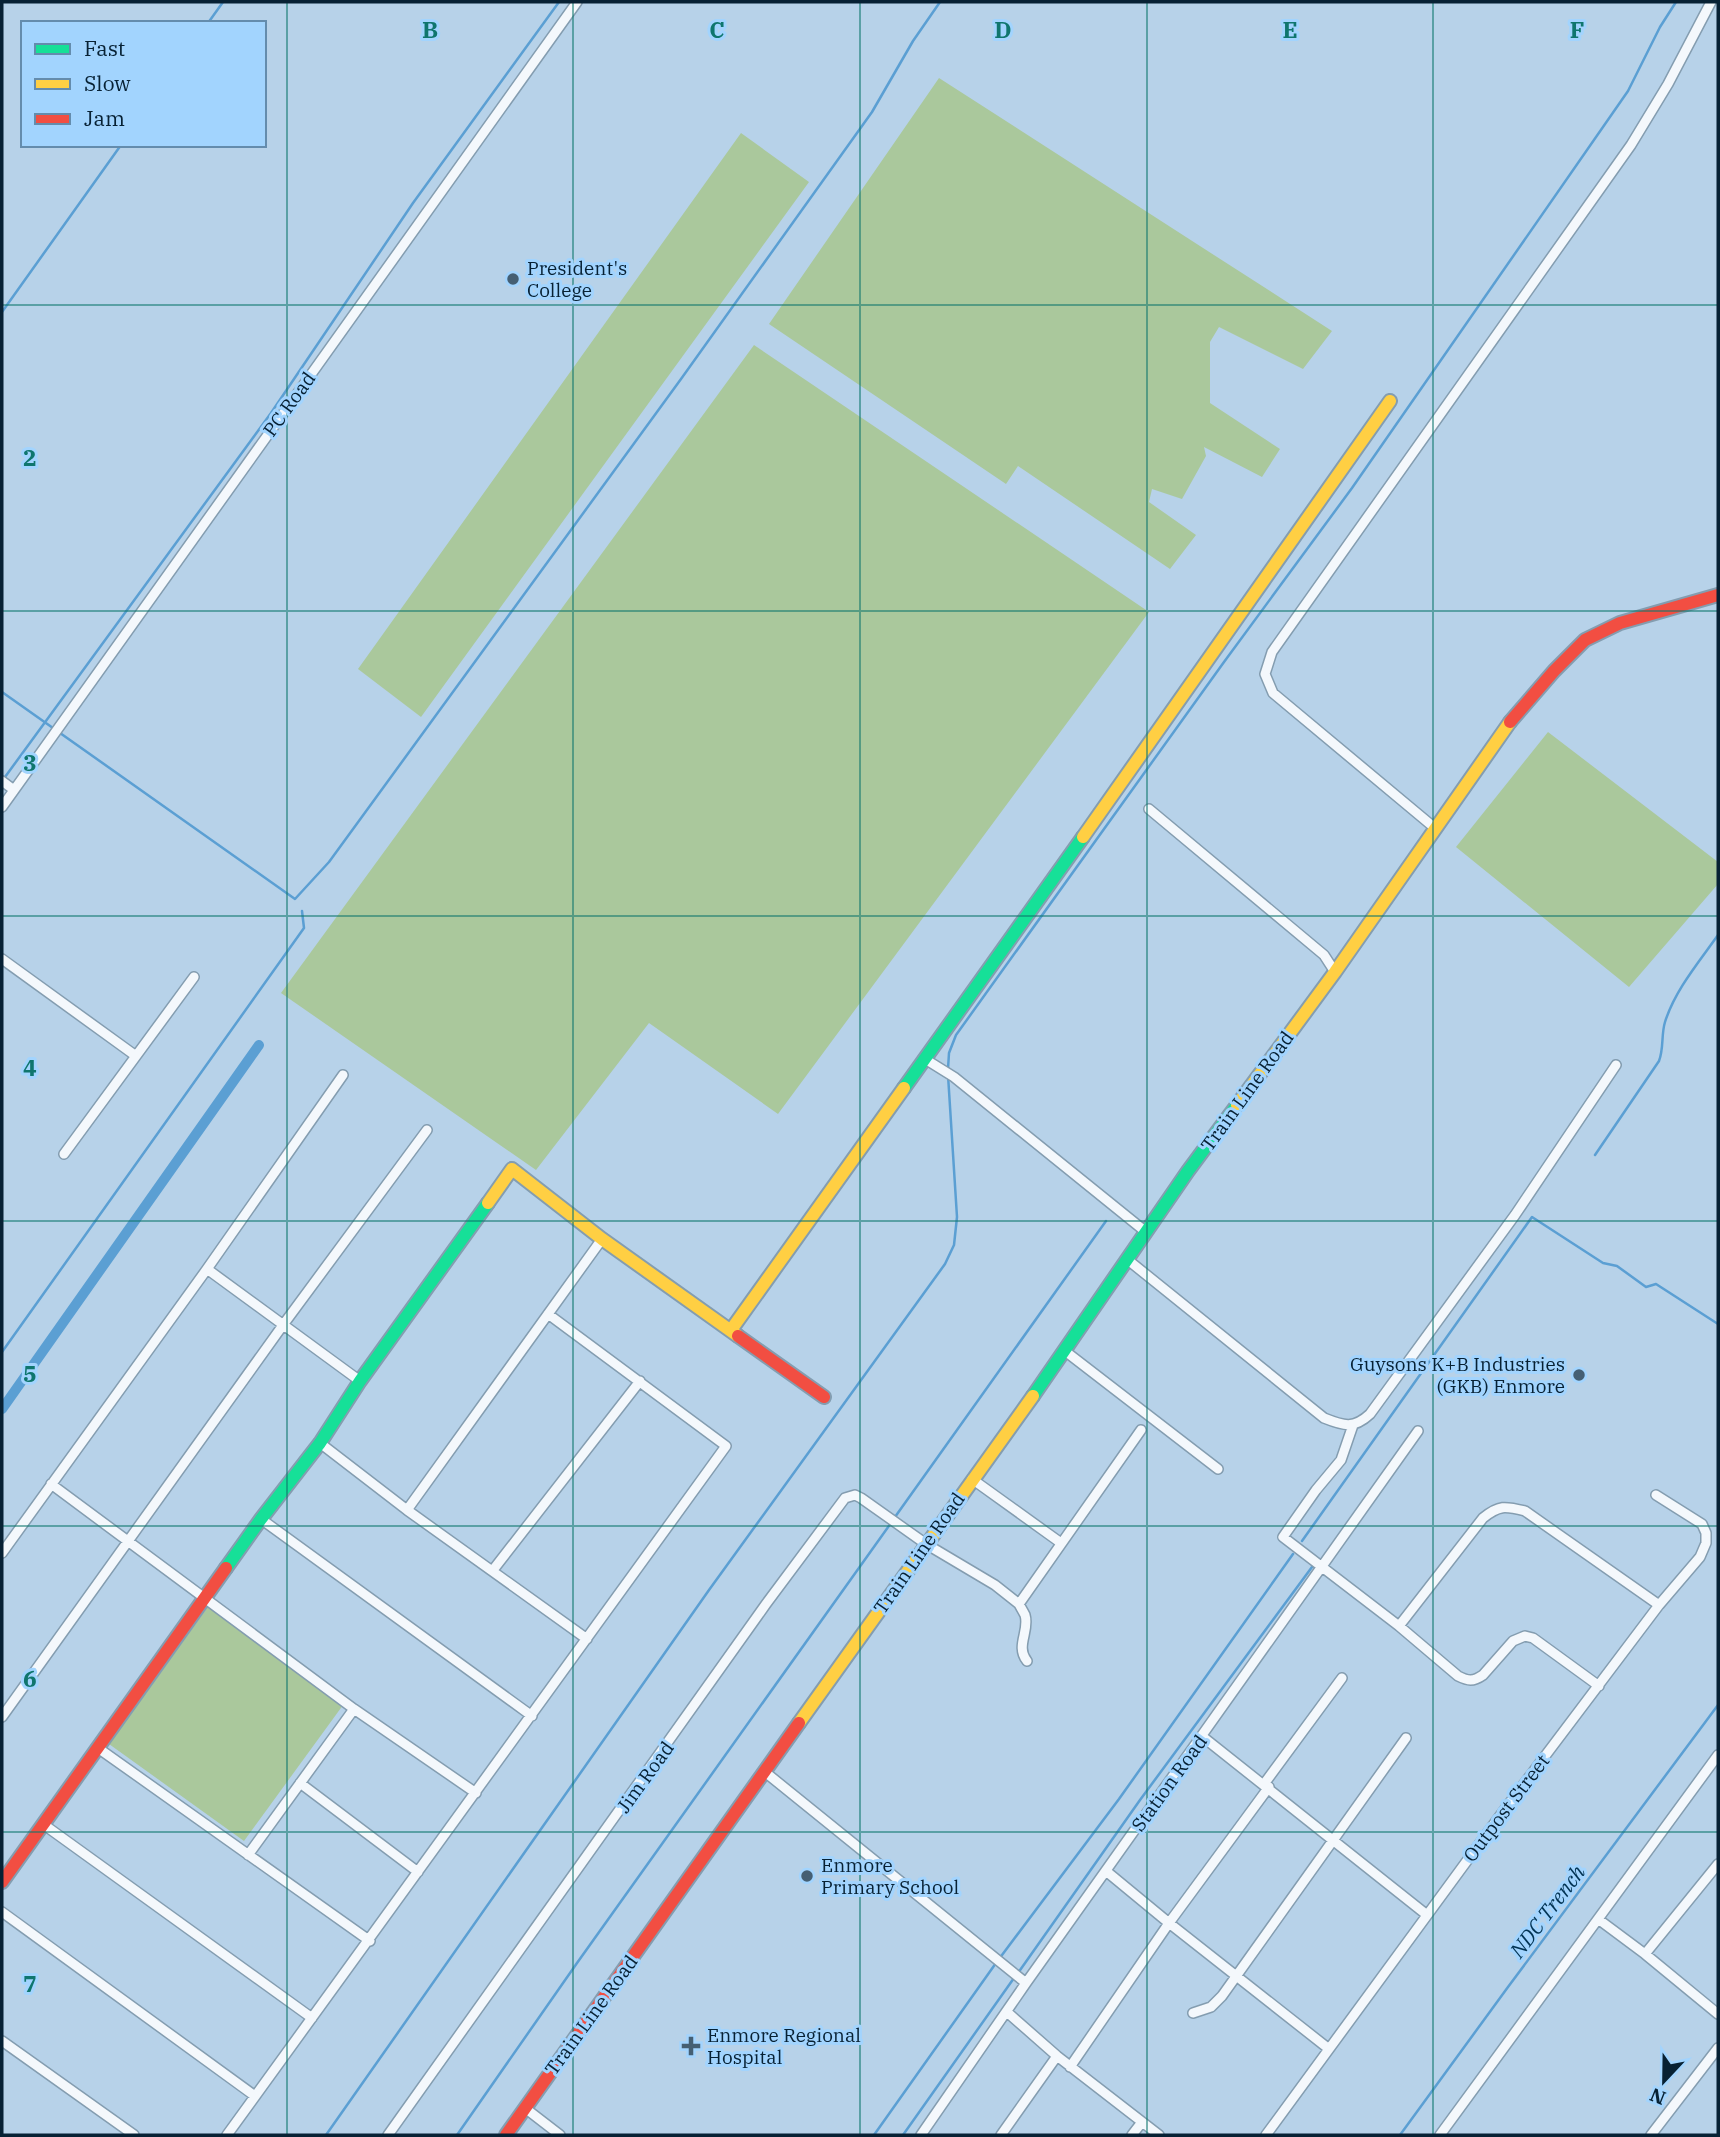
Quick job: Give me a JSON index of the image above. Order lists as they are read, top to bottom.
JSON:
{
  "streets": {
    "street": [
      "PC Road",
      "Train Line Road",
      "Jim Road",
      "Station Road",
      "Outpost Street"
    ]
  },
  "crossings": [
    ["Train Line Road", "Jim Road"]
  ],
  "water": ["NDC Trench"],
  "places": {
    "other": ["President's College", "Guysons K+B Industries (GKB) Enmore", "Enmore Primary School"],
    "health": ["Enmore Regional Hospital"]
  },
  "legend": ["Fast", "Slow", "Jam"],
  "north": "bottom",
  "grid": {
    "columns": [
      "B",
      "C",
      "D",
      "E",
      "F"
    ],
    "rows": [
      "2",
      "3",
      "4",
      "5",
      "6",
      "7"
    ]
  }
}
